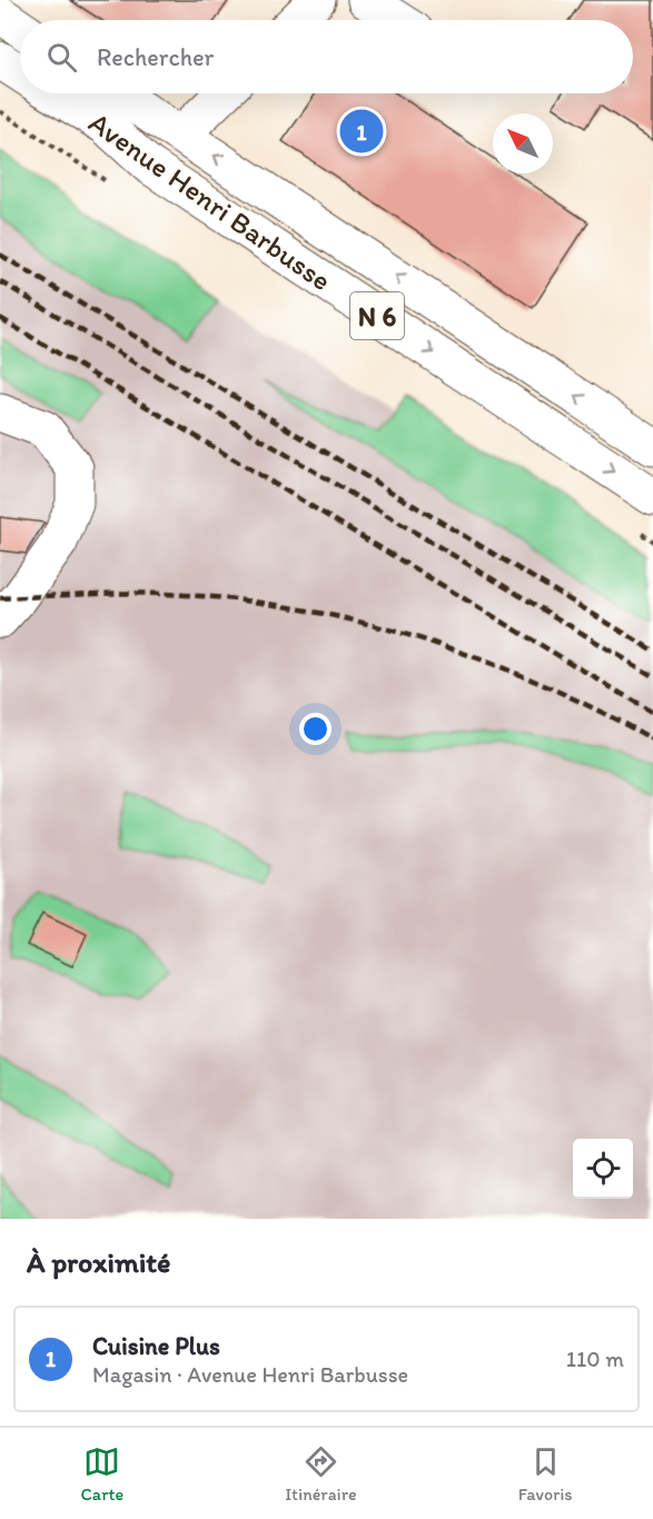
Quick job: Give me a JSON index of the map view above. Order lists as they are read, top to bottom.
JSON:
{
  "streets": {
    "main road": ["Avenue Henri Barbusse", "N 6"]
  },
  "north": "top left",
  "page": {
    "search": "Rechercher",
    "pins": "1",
    "heading": "À proximité",
    "list": [
      {
        "mark": "1",
        "name": "Cuisine Plus",
        "note": "Magasin · Avenue Henri Barbusse",
        "value": "110 m"
      }
    ],
    "nav": ["Carte", "Itinéraire", "Favoris"]
  }
}
